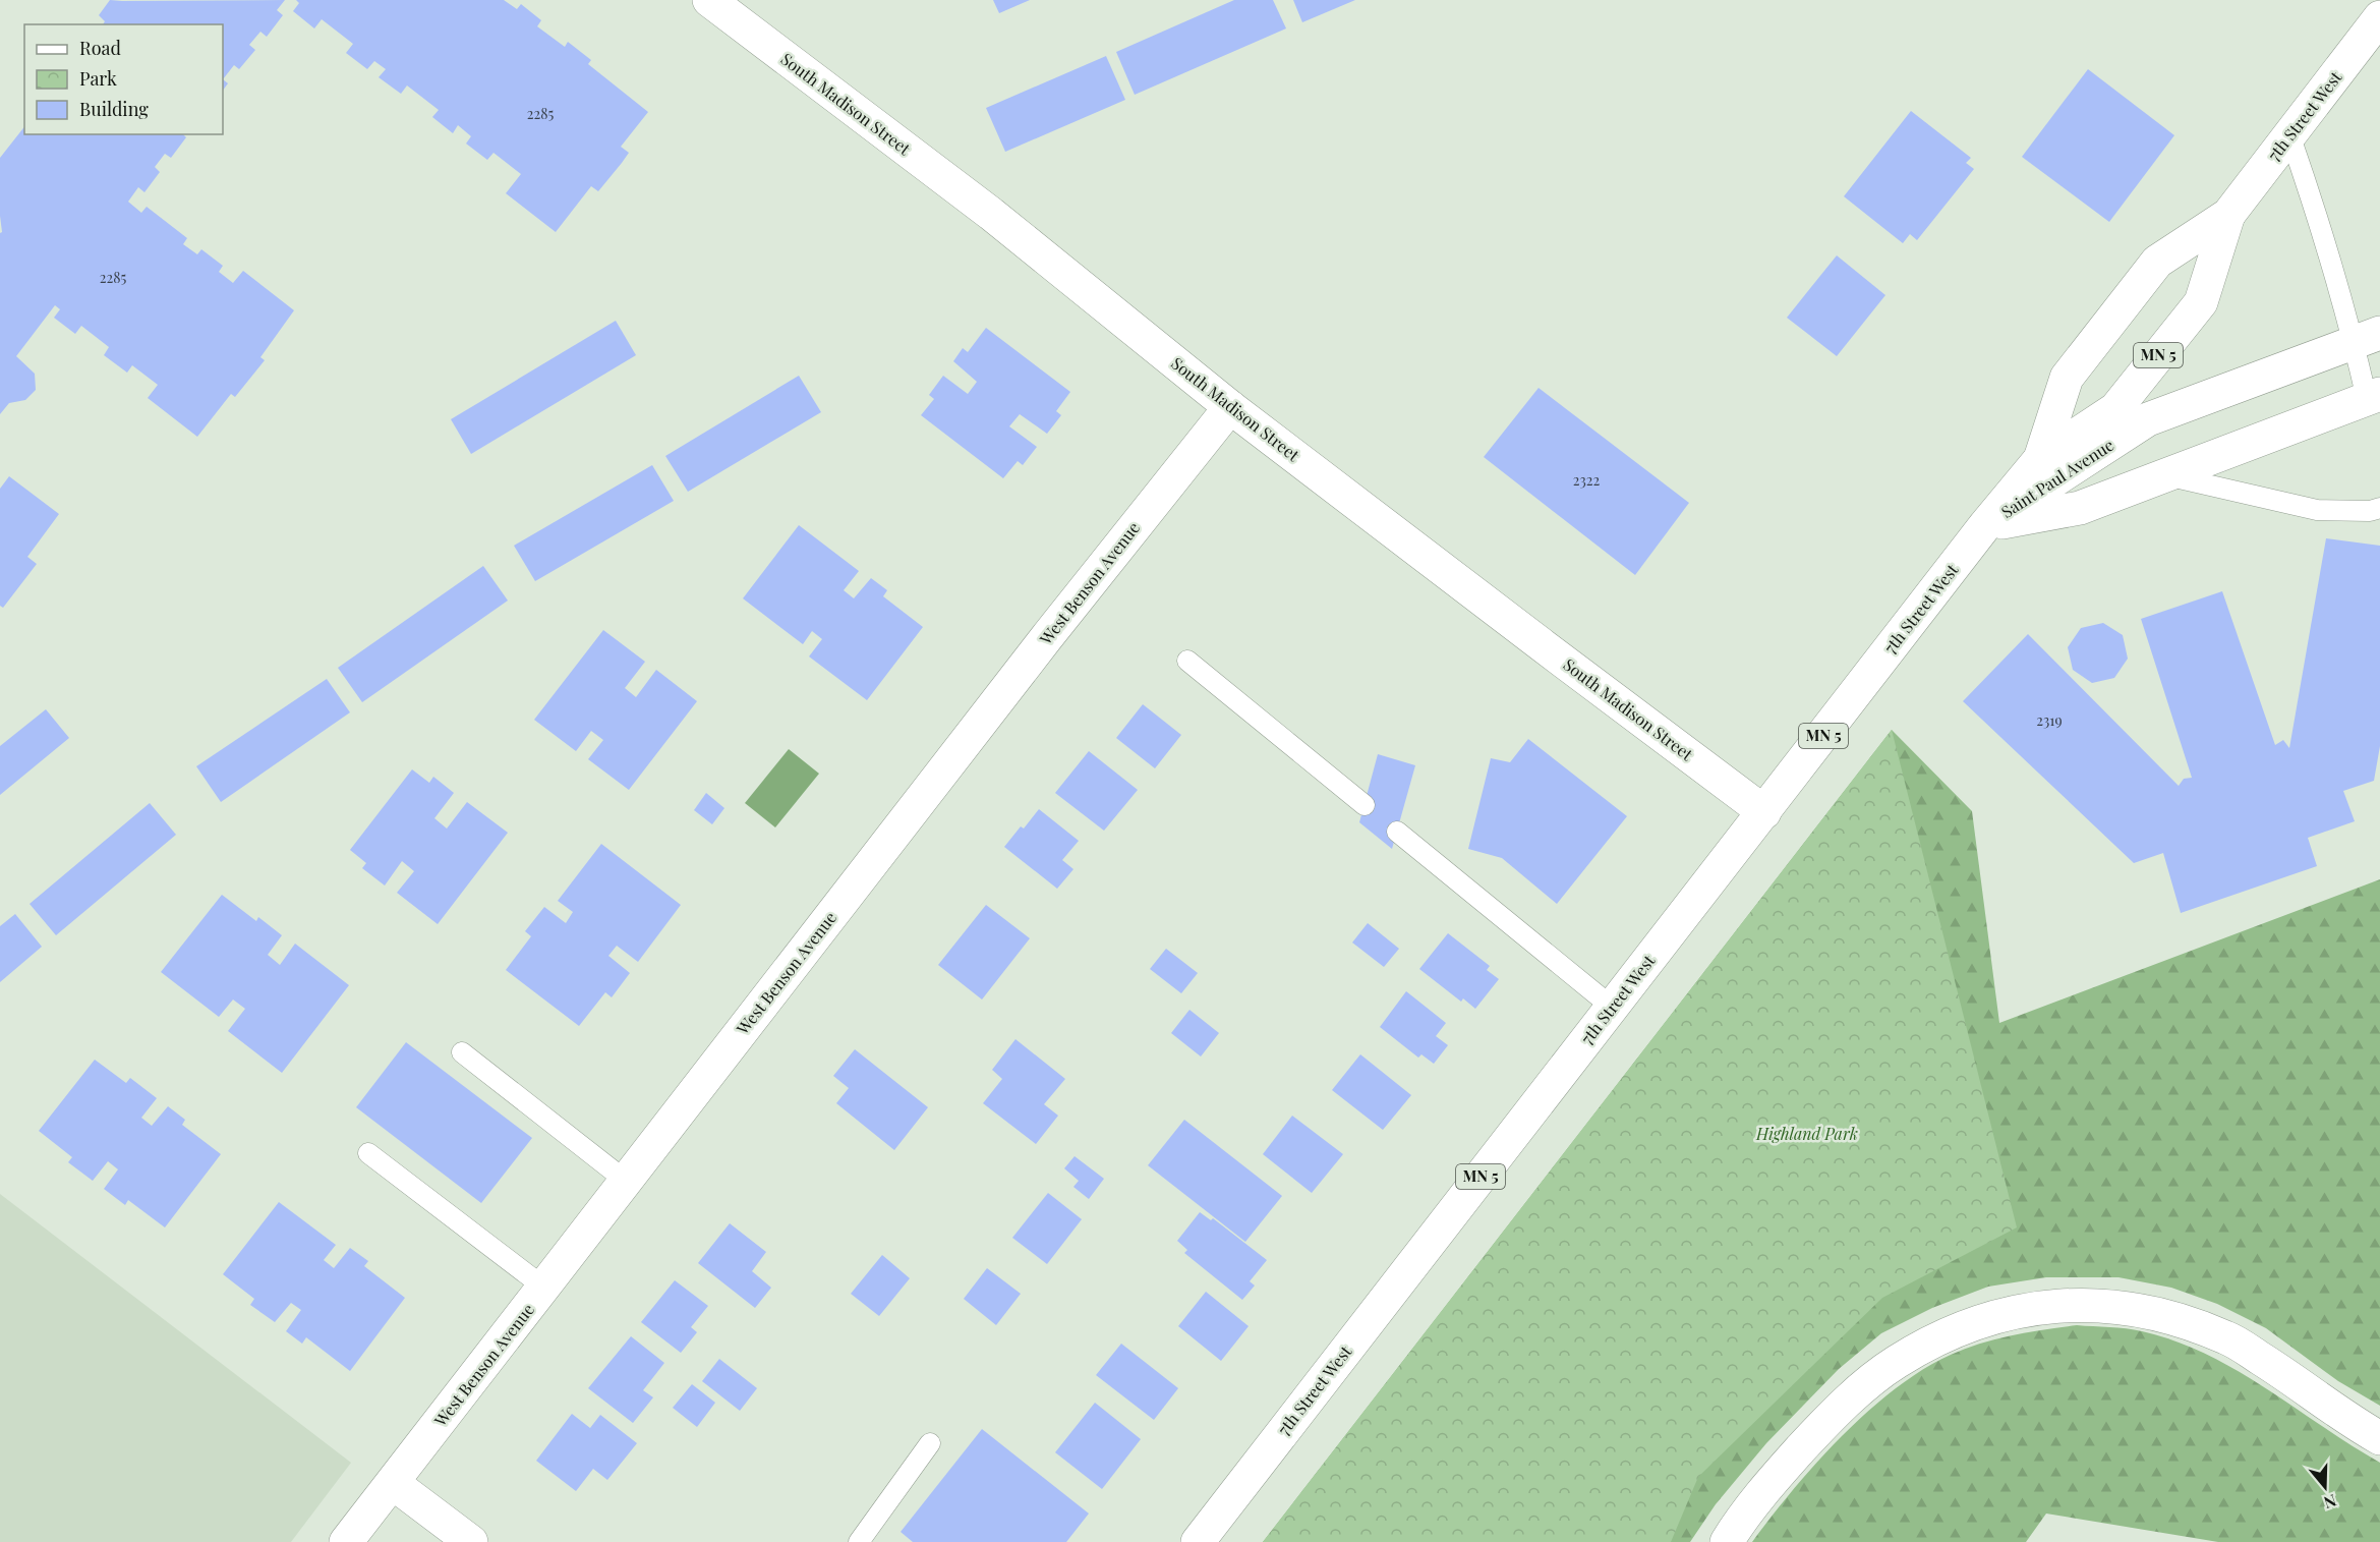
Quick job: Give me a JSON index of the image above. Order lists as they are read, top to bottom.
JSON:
{
  "streets": {
    "street": [
      "South Madison Street",
      "7th Street West",
      "MN 5",
      "Saint Paul Avenue",
      "West Benson Avenue"
    ]
  },
  "crossings": [
    ["South Madison Street", "7th Street West"],
    ["South Madison Street", "West Benson Avenue"],
    ["7th Street West", "Saint Paul Avenue"]
  ],
  "parks": ["Highland Park"],
  "house_numbers": [
    "2285",
    "2285",
    "2322",
    "2319"
  ],
  "legend": ["Road", "Park", "Building"],
  "north": "bottom"
}
